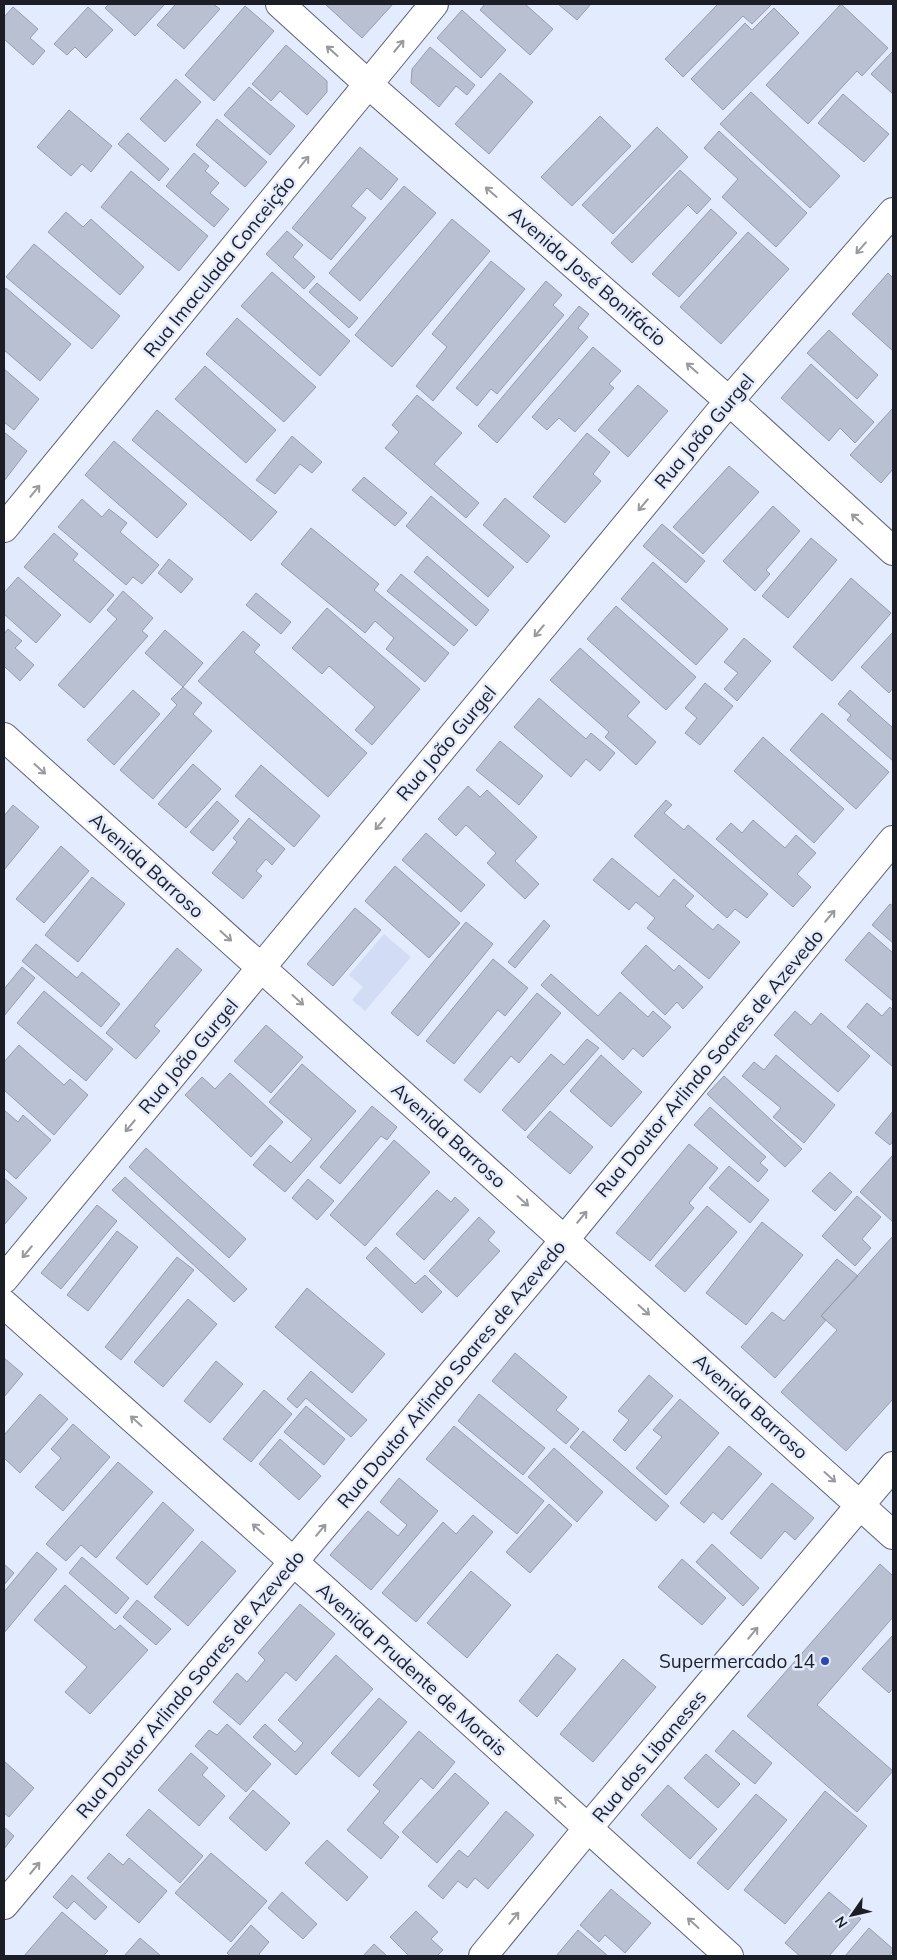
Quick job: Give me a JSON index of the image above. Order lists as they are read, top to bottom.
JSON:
{
  "streets": {
    "street": [
      "Rua Imaculada Conceição",
      "Avenida José Bonifácio",
      "Rua João Gurgel",
      "Avenida Barroso",
      "Rua Doutor Arlindo Soares de Azevedo",
      "Avenida Prudente de Morais",
      "Rua dos Libaneses"
    ]
  },
  "crossings": [
    ["Rua Imaculada Conceição", "Avenida José Bonifácio"],
    ["Avenida José Bonifácio", "Rua João Gurgel"],
    ["Rua João Gurgel", "Avenida Barroso"],
    ["Avenida Barroso", "Rua Doutor Arlindo Soares de Azevedo"],
    ["Avenida Barroso", "Rua dos Libaneses"],
    ["Rua Doutor Arlindo Soares de Azevedo", "Avenida Prudente de Morais"],
    ["Avenida Prudente de Morais", "Rua dos Libaneses"]
  ],
  "one_way": [
    "Rua Imaculada Conceição",
    "Avenida José Bonifácio",
    "Rua João Gurgel",
    "Avenida Barroso",
    "Rua Doutor Arlindo Soares de Azevedo",
    "Avenida Prudente de Morais",
    "Rua dos Libaneses"
  ],
  "places": ["Supermercado 14"],
  "north": "bottom left"
}
